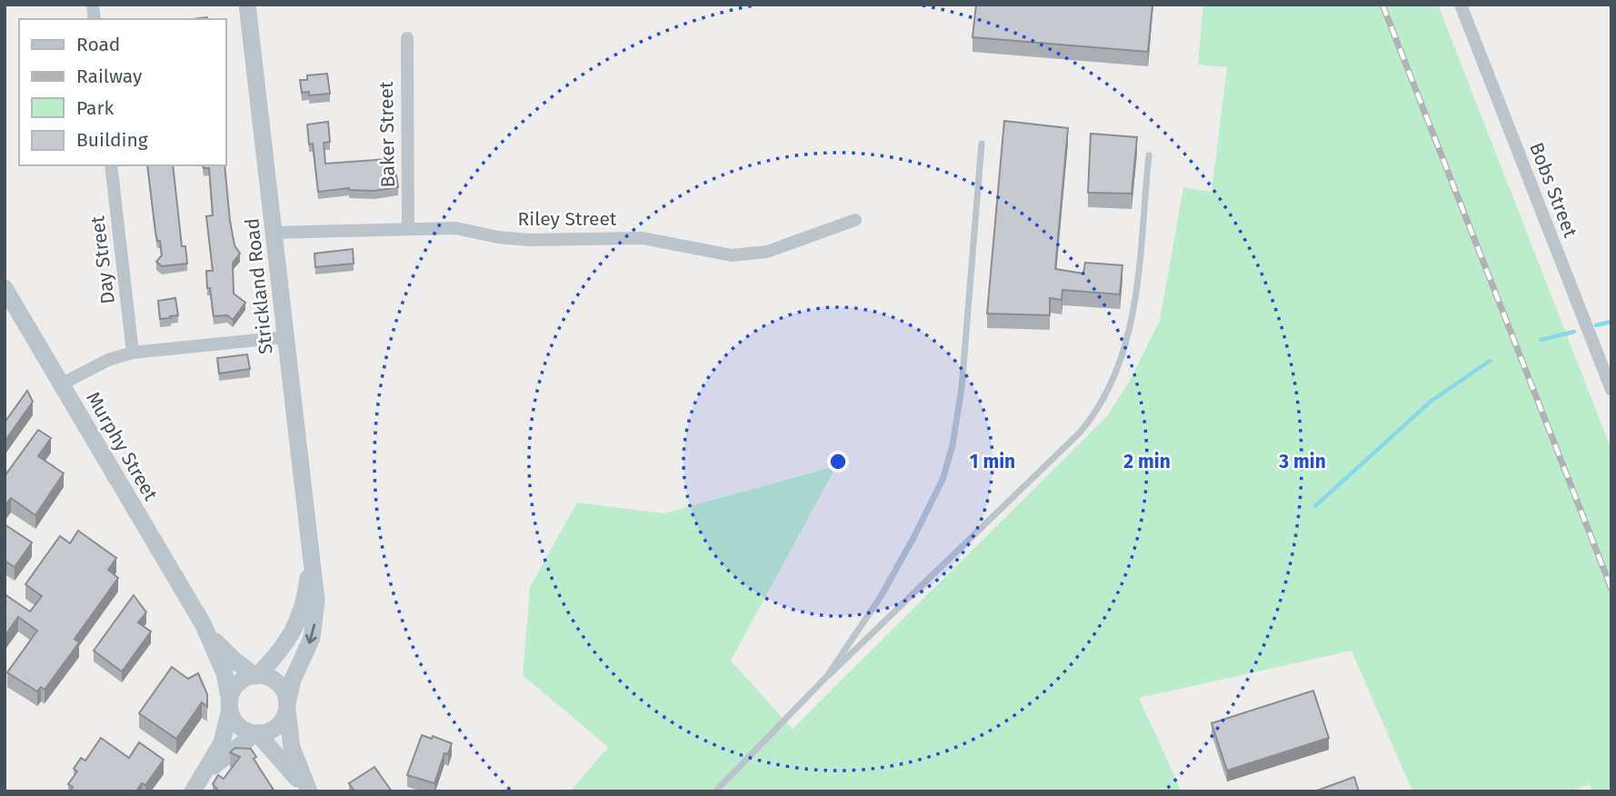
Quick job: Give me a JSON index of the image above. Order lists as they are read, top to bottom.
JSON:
{
  "streets": {
    "street": [
      "Baker Street",
      "Bobs Street",
      "Riley Street",
      "Day Street",
      "Strickland Road",
      "Murphy Street"
    ]
  },
  "crossings": [
    ["Baker Street", "Riley Street"],
    ["Riley Street", "Strickland Road"],
    ["Strickland Road", "Murphy Street"]
  ],
  "legend": [
    "Road",
    "Railway",
    "Park",
    "Building"
  ],
  "rings": ["1 min", "2 min", "3 min"]
}
